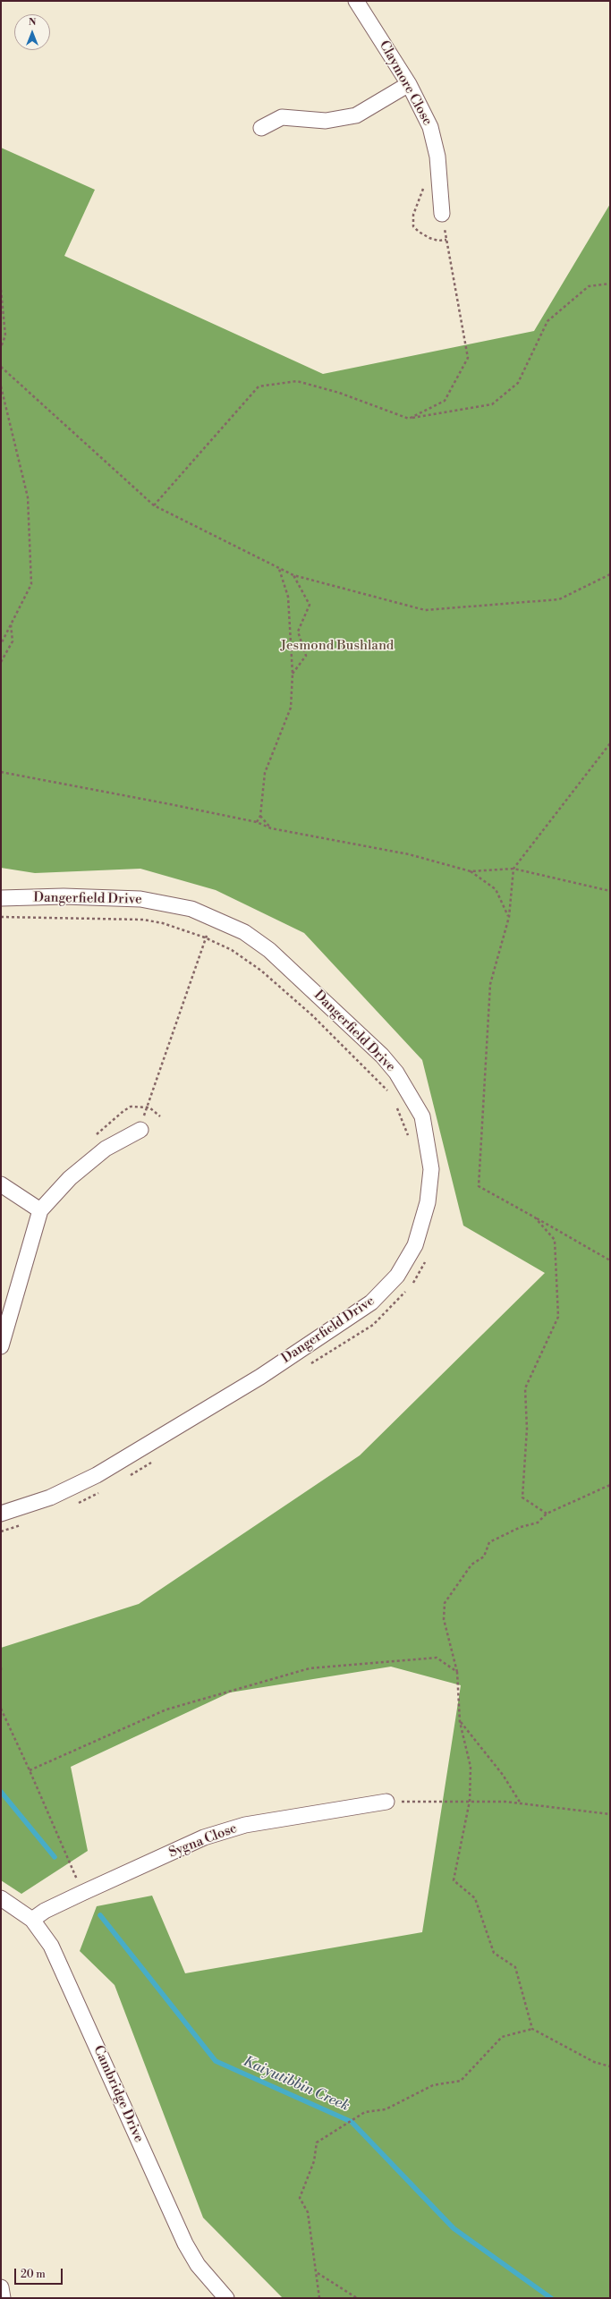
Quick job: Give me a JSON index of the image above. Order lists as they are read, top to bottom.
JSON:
{
  "streets": {
    "street": [
      "Claymore Close",
      "Dangerfield Drive",
      "Sygna Close",
      "Cambridge Drive"
    ]
  },
  "crossings": [
    ["Sygna Close", "Cambridge Drive"]
  ],
  "water": ["Kaiyutibbin Creek"],
  "parks": ["Jesmond Bushland"],
  "scale_bar": "20 m",
  "north": "top"
}
